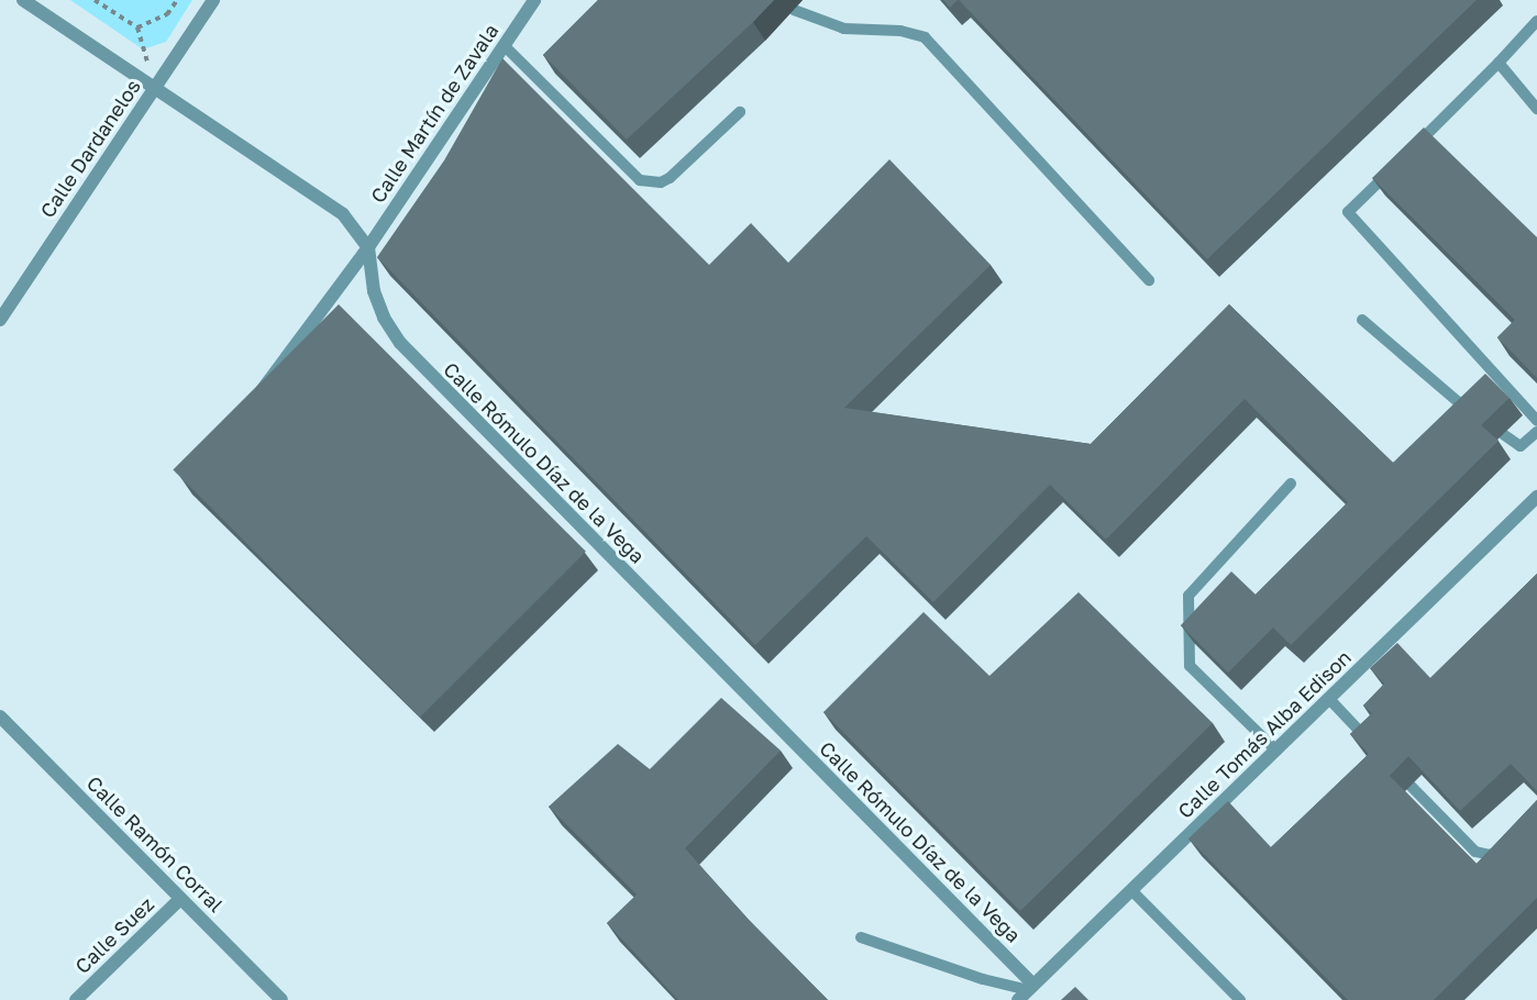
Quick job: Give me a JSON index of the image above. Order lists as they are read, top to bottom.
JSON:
{
  "streets": {
    "street": [
      "Calle Martín de Zavala",
      "Calle Dardanelos",
      "Calle Rómulo Díaz de la Vega",
      "Calle Tomás Alba Edison",
      "Calle Ramón Corral",
      "Calle Suez"
    ]
  },
  "crossings": [
    ["Calle Martín de Zavala", "Calle Rómulo Díaz de la Vega"],
    ["Calle Dardanelos", "Calle Rómulo Díaz de la Vega"],
    ["Calle Rómulo Díaz de la Vega", "Calle Tomás Alba Edison"],
    ["Calle Ramón Corral", "Calle Suez"]
  ]
}
